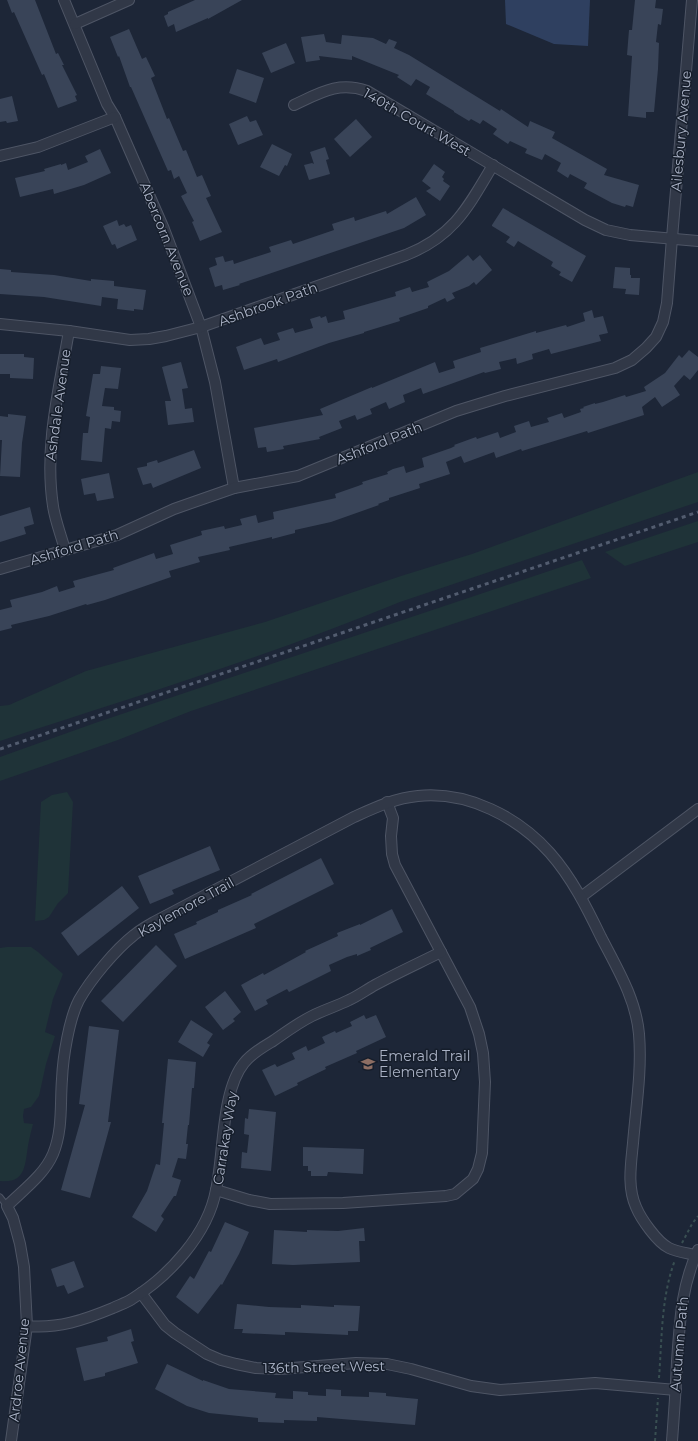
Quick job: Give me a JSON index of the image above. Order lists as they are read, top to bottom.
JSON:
{
  "streets": {
    "street": [
      "140th Court West",
      "Ailesbury Avenue",
      "Abercorn Avenue",
      "Ashbrook Path",
      "Ashdale Avenue",
      "Ashford Path",
      "Kaylemore Trail",
      "Carrakay Way",
      "Autumn Path",
      "136th Street West",
      "Ardroe Avenue"
    ]
  },
  "crossings": [
    ["140th Court West", "Ailesbury Avenue"],
    ["140th Court West", "Ashbrook Path"],
    ["140th Court West", "Ashford Path"],
    ["Ailesbury Avenue", "Ashford Path"],
    ["Abercorn Avenue", "Ashbrook Path"],
    ["Abercorn Avenue", "Ashford Path"],
    ["Ashbrook Path", "Ashdale Avenue"],
    ["Ashdale Avenue", "Ashford Path"],
    ["Kaylemore Trail", "Autumn Path"],
    ["Kaylemore Trail", "Ardroe Avenue"],
    ["Carrakay Way", "136th Street West"],
    ["Carrakay Way", "Ardroe Avenue"],
    ["Autumn Path", "136th Street West"]
  ],
  "places": {
    "school or university": ["Emerald Trail Elementary"]
  }
}
